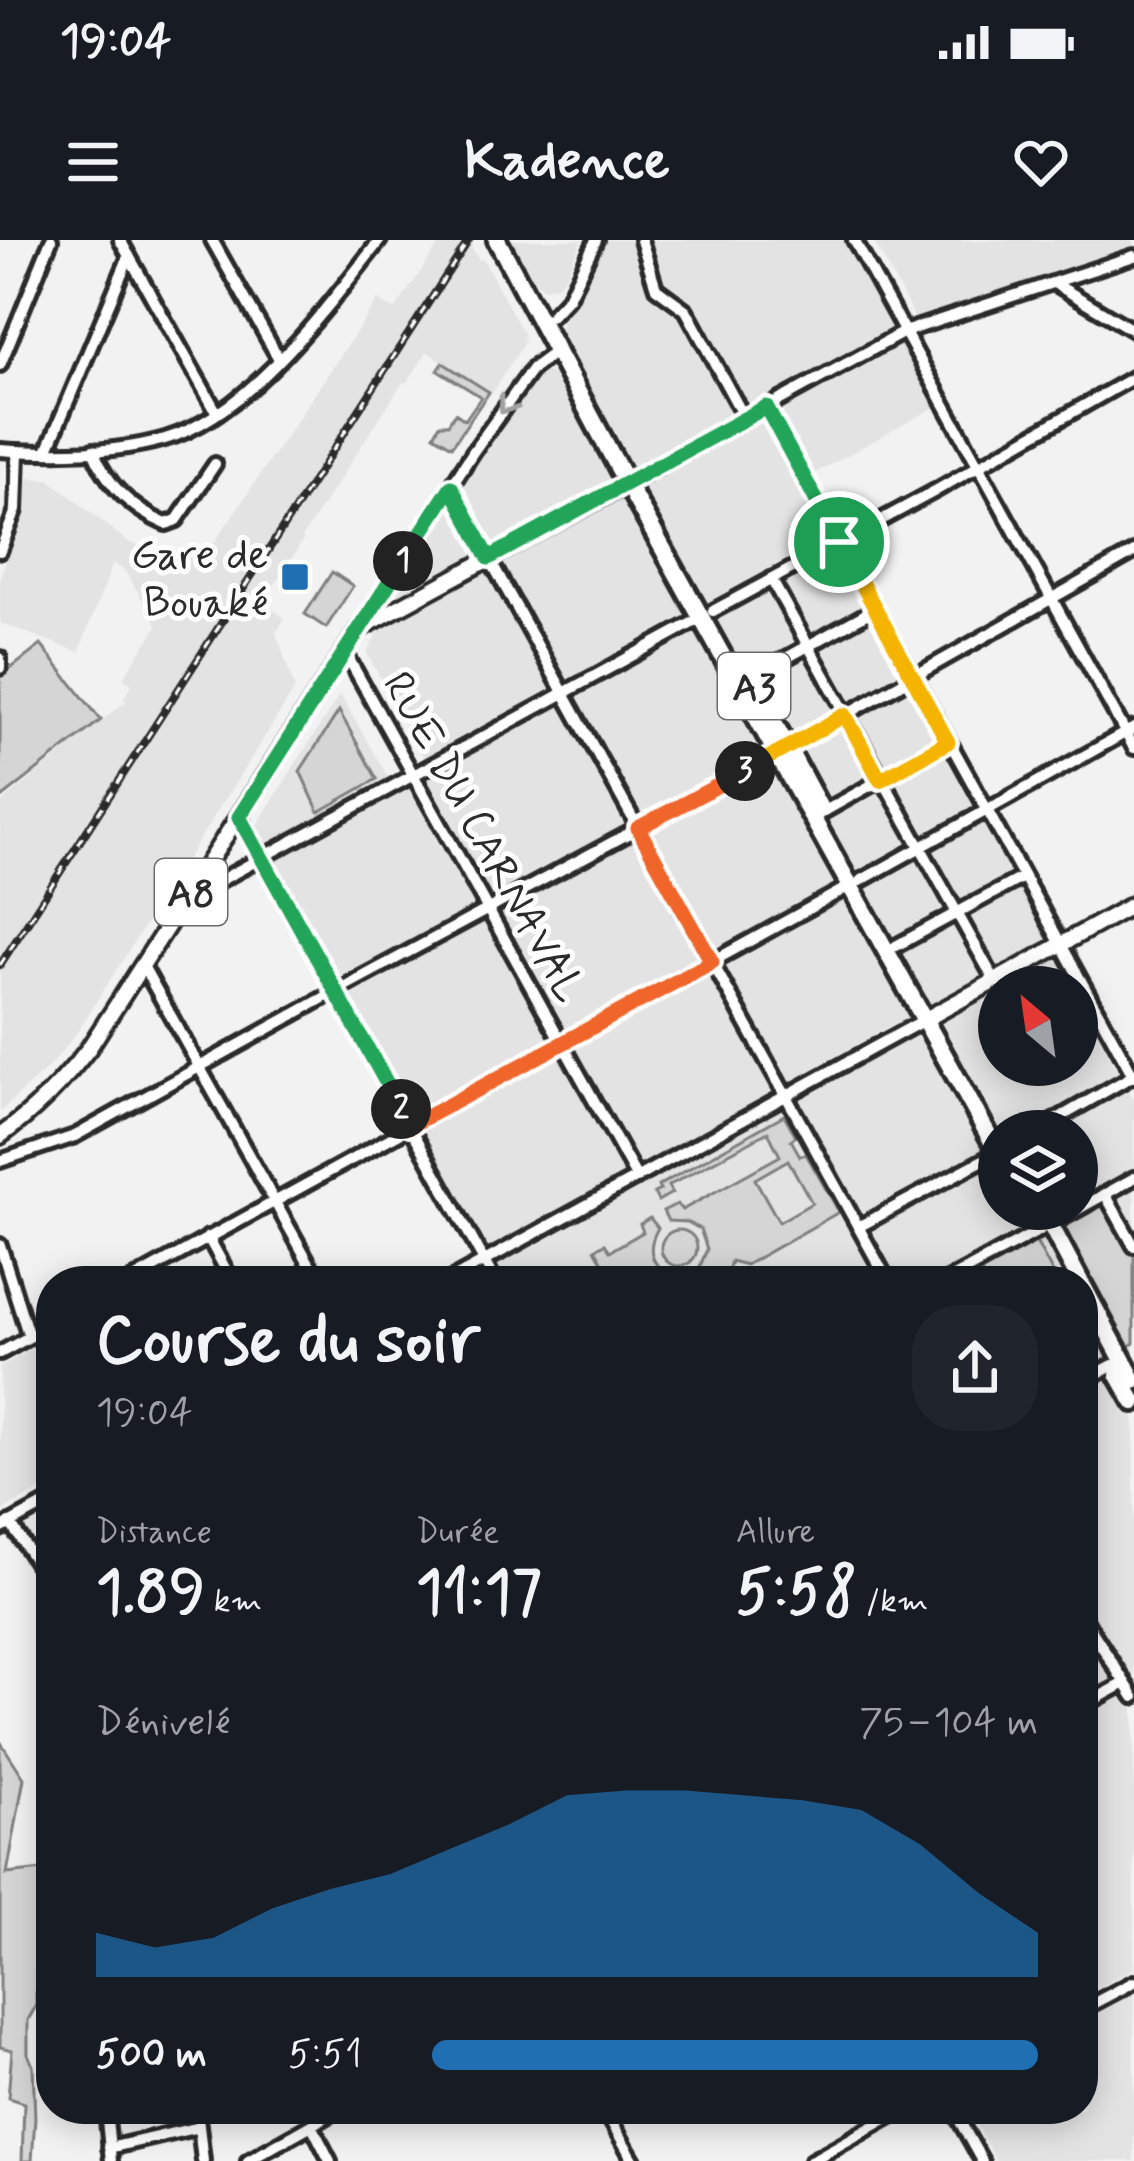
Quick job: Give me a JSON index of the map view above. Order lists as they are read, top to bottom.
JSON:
{
  "streets": {
    "highway": ["A3"],
    "main road": ["A8"],
    "street": ["RUE DU CARNAVAL"]
  },
  "crossings": [
    ["RUE DU CARNAVAL", "A8"]
  ],
  "places": {
    "transit": ["Gare de Bouaké"]
  },
  "north": "top left",
  "page": {
    "status": "19:04",
    "header": "Kadence",
    "pins": ["1", "3", "2"],
    "heading": ["Course du soir", "19:04"],
    "stats": [
      ["Distance", "1.89 km"],
      ["Durée", "11:17"],
      ["Allure", "5:58 /km"]
    ],
    "chart": ["Dénivelé", "75–104 m"],
    "list": [
      {
        "name": "500 m",
        "note": "5:51"
      }
    ]
  }
}
